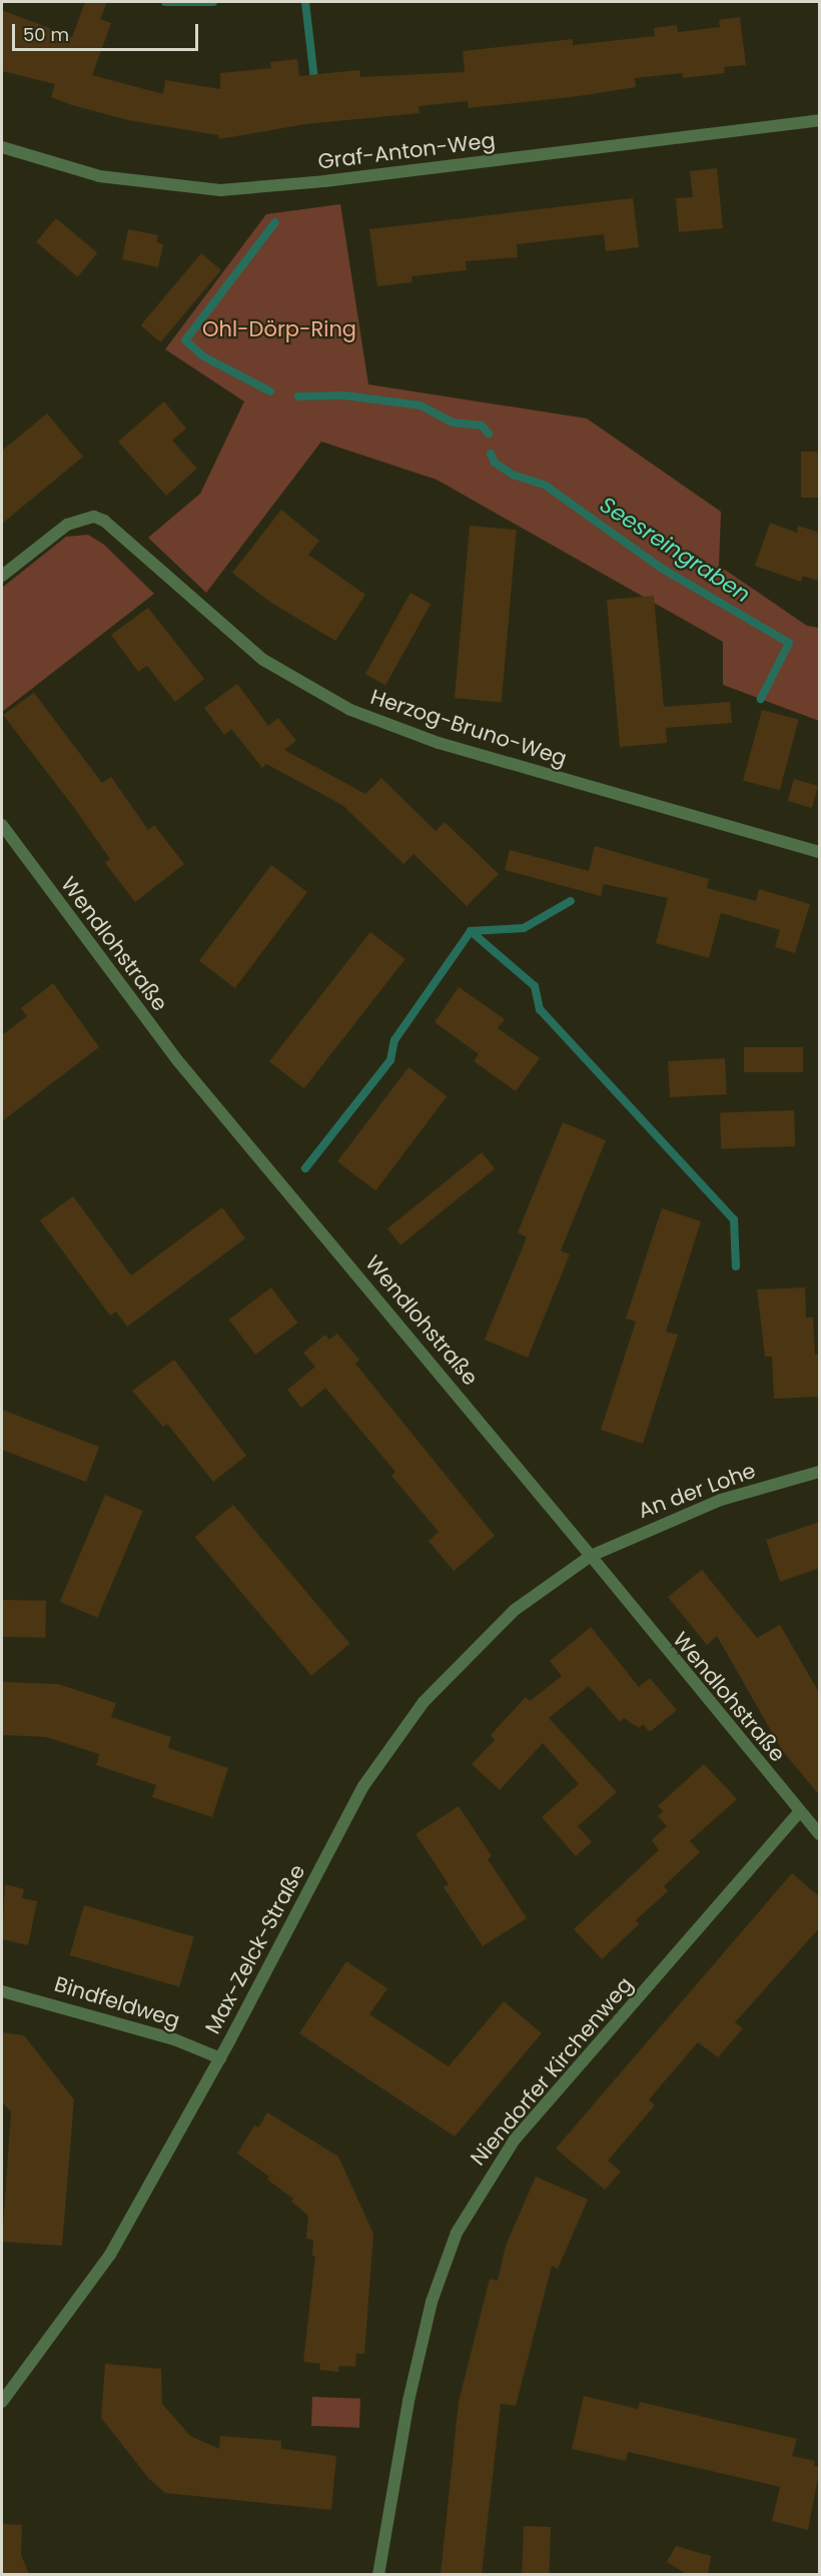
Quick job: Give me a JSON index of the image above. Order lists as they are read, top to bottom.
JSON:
{
  "streets": {
    "street": [
      "Graf-Anton-Weg",
      "Herzog-Bruno-Weg",
      "Wendlohstraße",
      "An der Lohe",
      "Max-Zelck-Straße",
      "Bindfeldweg",
      "Niendorfer Kirchenweg"
    ]
  },
  "crossings": [
    ["Wendlohstraße", "An der Lohe"],
    ["Wendlohstraße", "Max-Zelck-Straße"],
    ["Wendlohstraße", "Niendorfer Kirchenweg"],
    ["An der Lohe", "Max-Zelck-Straße"],
    ["Max-Zelck-Straße", "Bindfeldweg"]
  ],
  "water": ["Seesreingraben"],
  "parks": ["Ohl-Dörp-Ring"],
  "scale_bar": "50 m"
}
